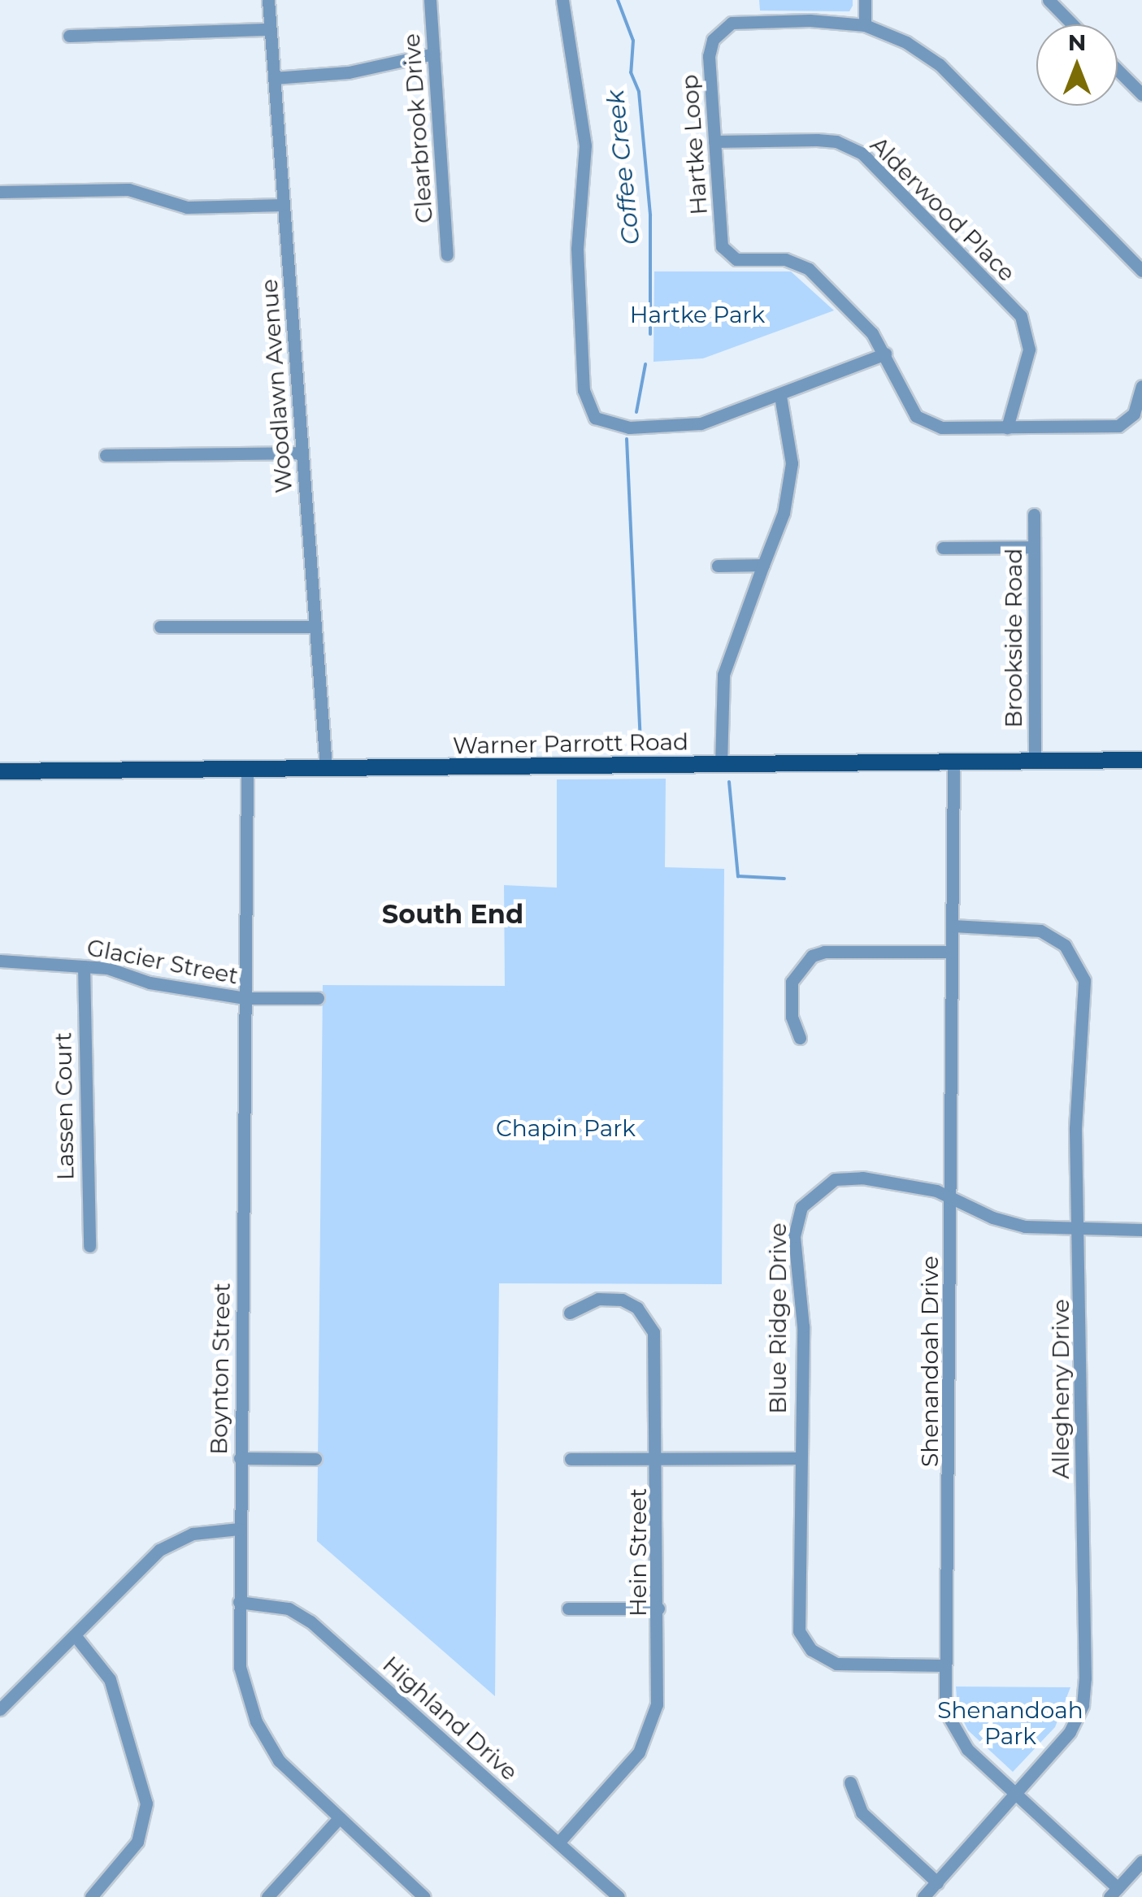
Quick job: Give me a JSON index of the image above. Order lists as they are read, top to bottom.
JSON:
{
  "streets": {
    "main road": ["Warner Parrott Road"],
    "street": [
      "Clearbrook Drive",
      "Hartke Loop",
      "Alderwood Place",
      "Woodlawn Avenue",
      "Brookside Road",
      "Glacier Street",
      "Lassen Court",
      "Blue Ridge Drive",
      "Shenandoah Drive",
      "Boynton Street",
      "Allegheny Drive",
      "Hein Street",
      "Highland Drive"
    ]
  },
  "crossings": [
    ["Hartke Loop", "Alderwood Place"],
    ["Woodlawn Avenue", "Warner Parrott Road"],
    ["Brookside Road", "Warner Parrott Road"],
    ["Warner Parrott Road", "Shenandoah Drive"],
    ["Warner Parrott Road", "Boynton Street"],
    ["Glacier Street", "Lassen Court"],
    ["Glacier Street", "Boynton Street"],
    ["Blue Ridge Drive", "Shenandoah Drive"],
    ["Blue Ridge Drive", "Allegheny Drive"],
    ["Shenandoah Drive", "Allegheny Drive"],
    ["Boynton Street", "Highland Drive"],
    ["Hein Street", "Highland Drive"]
  ],
  "districts": ["South End"],
  "water": ["Coffee Creek"],
  "parks": ["Hartke Park", "Chapin Park", "Shenandoah Park"],
  "north": "top"
}
